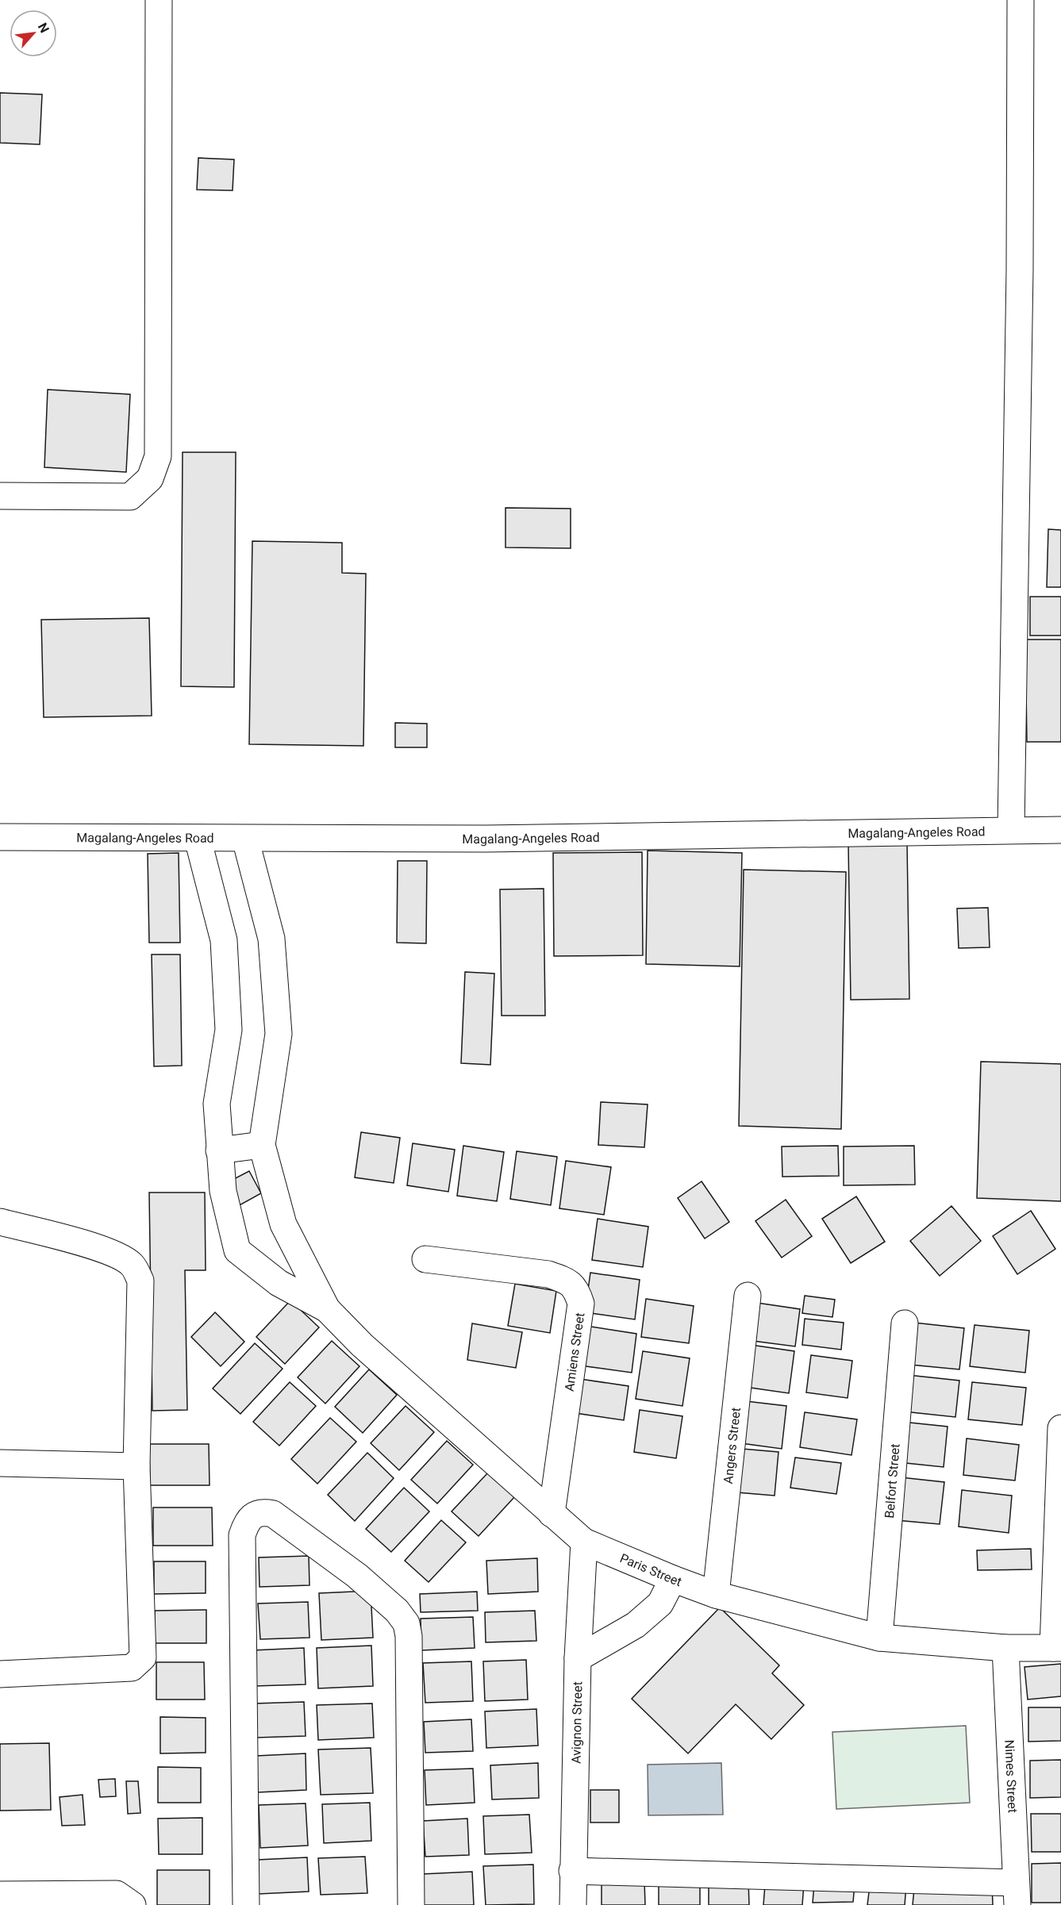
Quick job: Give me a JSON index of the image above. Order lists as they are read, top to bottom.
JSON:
{
  "streets": {
    "street": [
      "Magalang-Angeles Road",
      "Amiens Street",
      "Angers Street",
      "Belfort Street",
      "Paris Street",
      "Avignon Street",
      "Nimes Street"
    ]
  },
  "crossings": [
    ["Amiens Street", "Paris Street"],
    ["Angers Street", "Paris Street"],
    ["Belfort Street", "Paris Street"],
    ["Paris Street", "Avignon Street"],
    ["Paris Street", "Nimes Street"]
  ],
  "north": "top right"
}
